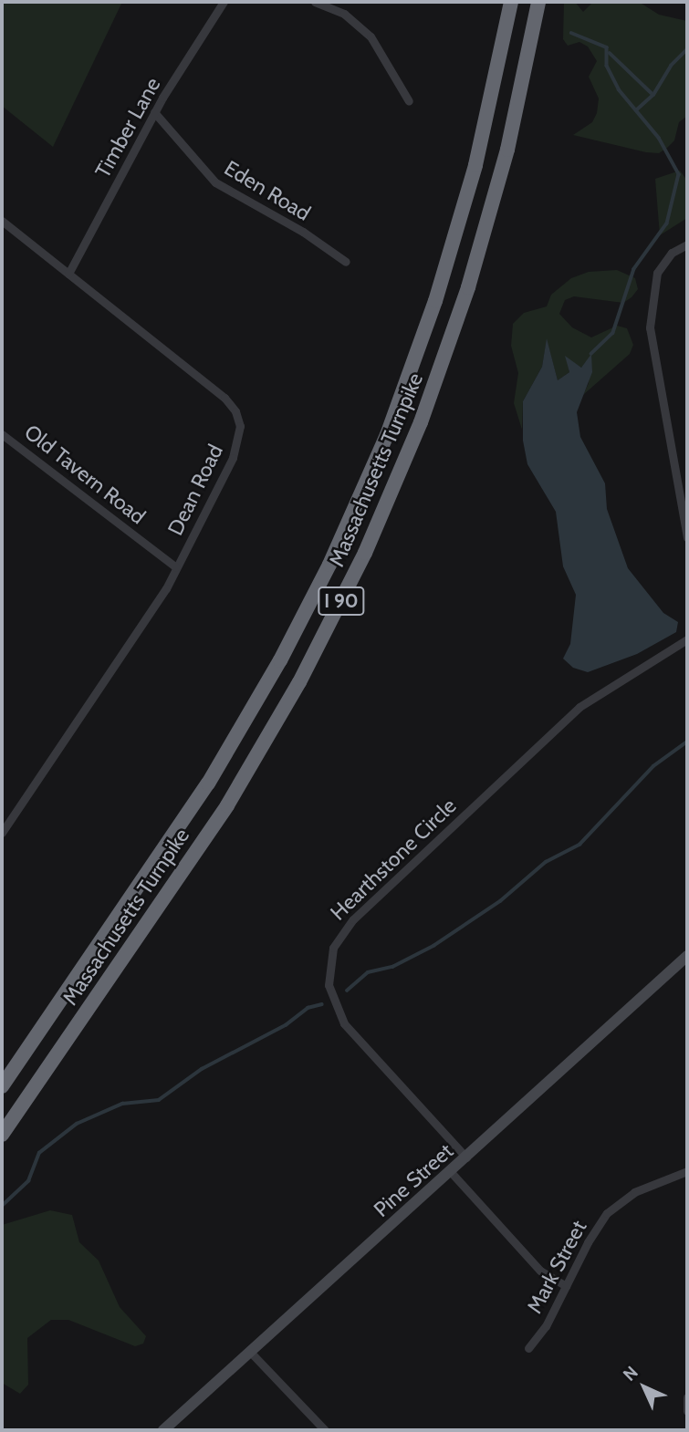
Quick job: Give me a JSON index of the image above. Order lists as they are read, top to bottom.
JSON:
{
  "streets": {
    "highway": ["Massachusetts Turnpike", "I 90"],
    "main road": ["Pine Street"],
    "street": [
      "Timber Lane",
      "Eden Road",
      "Old Tavern Road",
      "Dean Road",
      "Hearthstone Circle",
      "Mark Street"
    ]
  },
  "crossings": [
    ["Timber Lane", "Eden Road"],
    ["Timber Lane", "Dean Road"],
    ["Old Tavern Road", "Dean Road"],
    ["Hearthstone Circle", "Pine Street"]
  ],
  "north": "top left"
}
